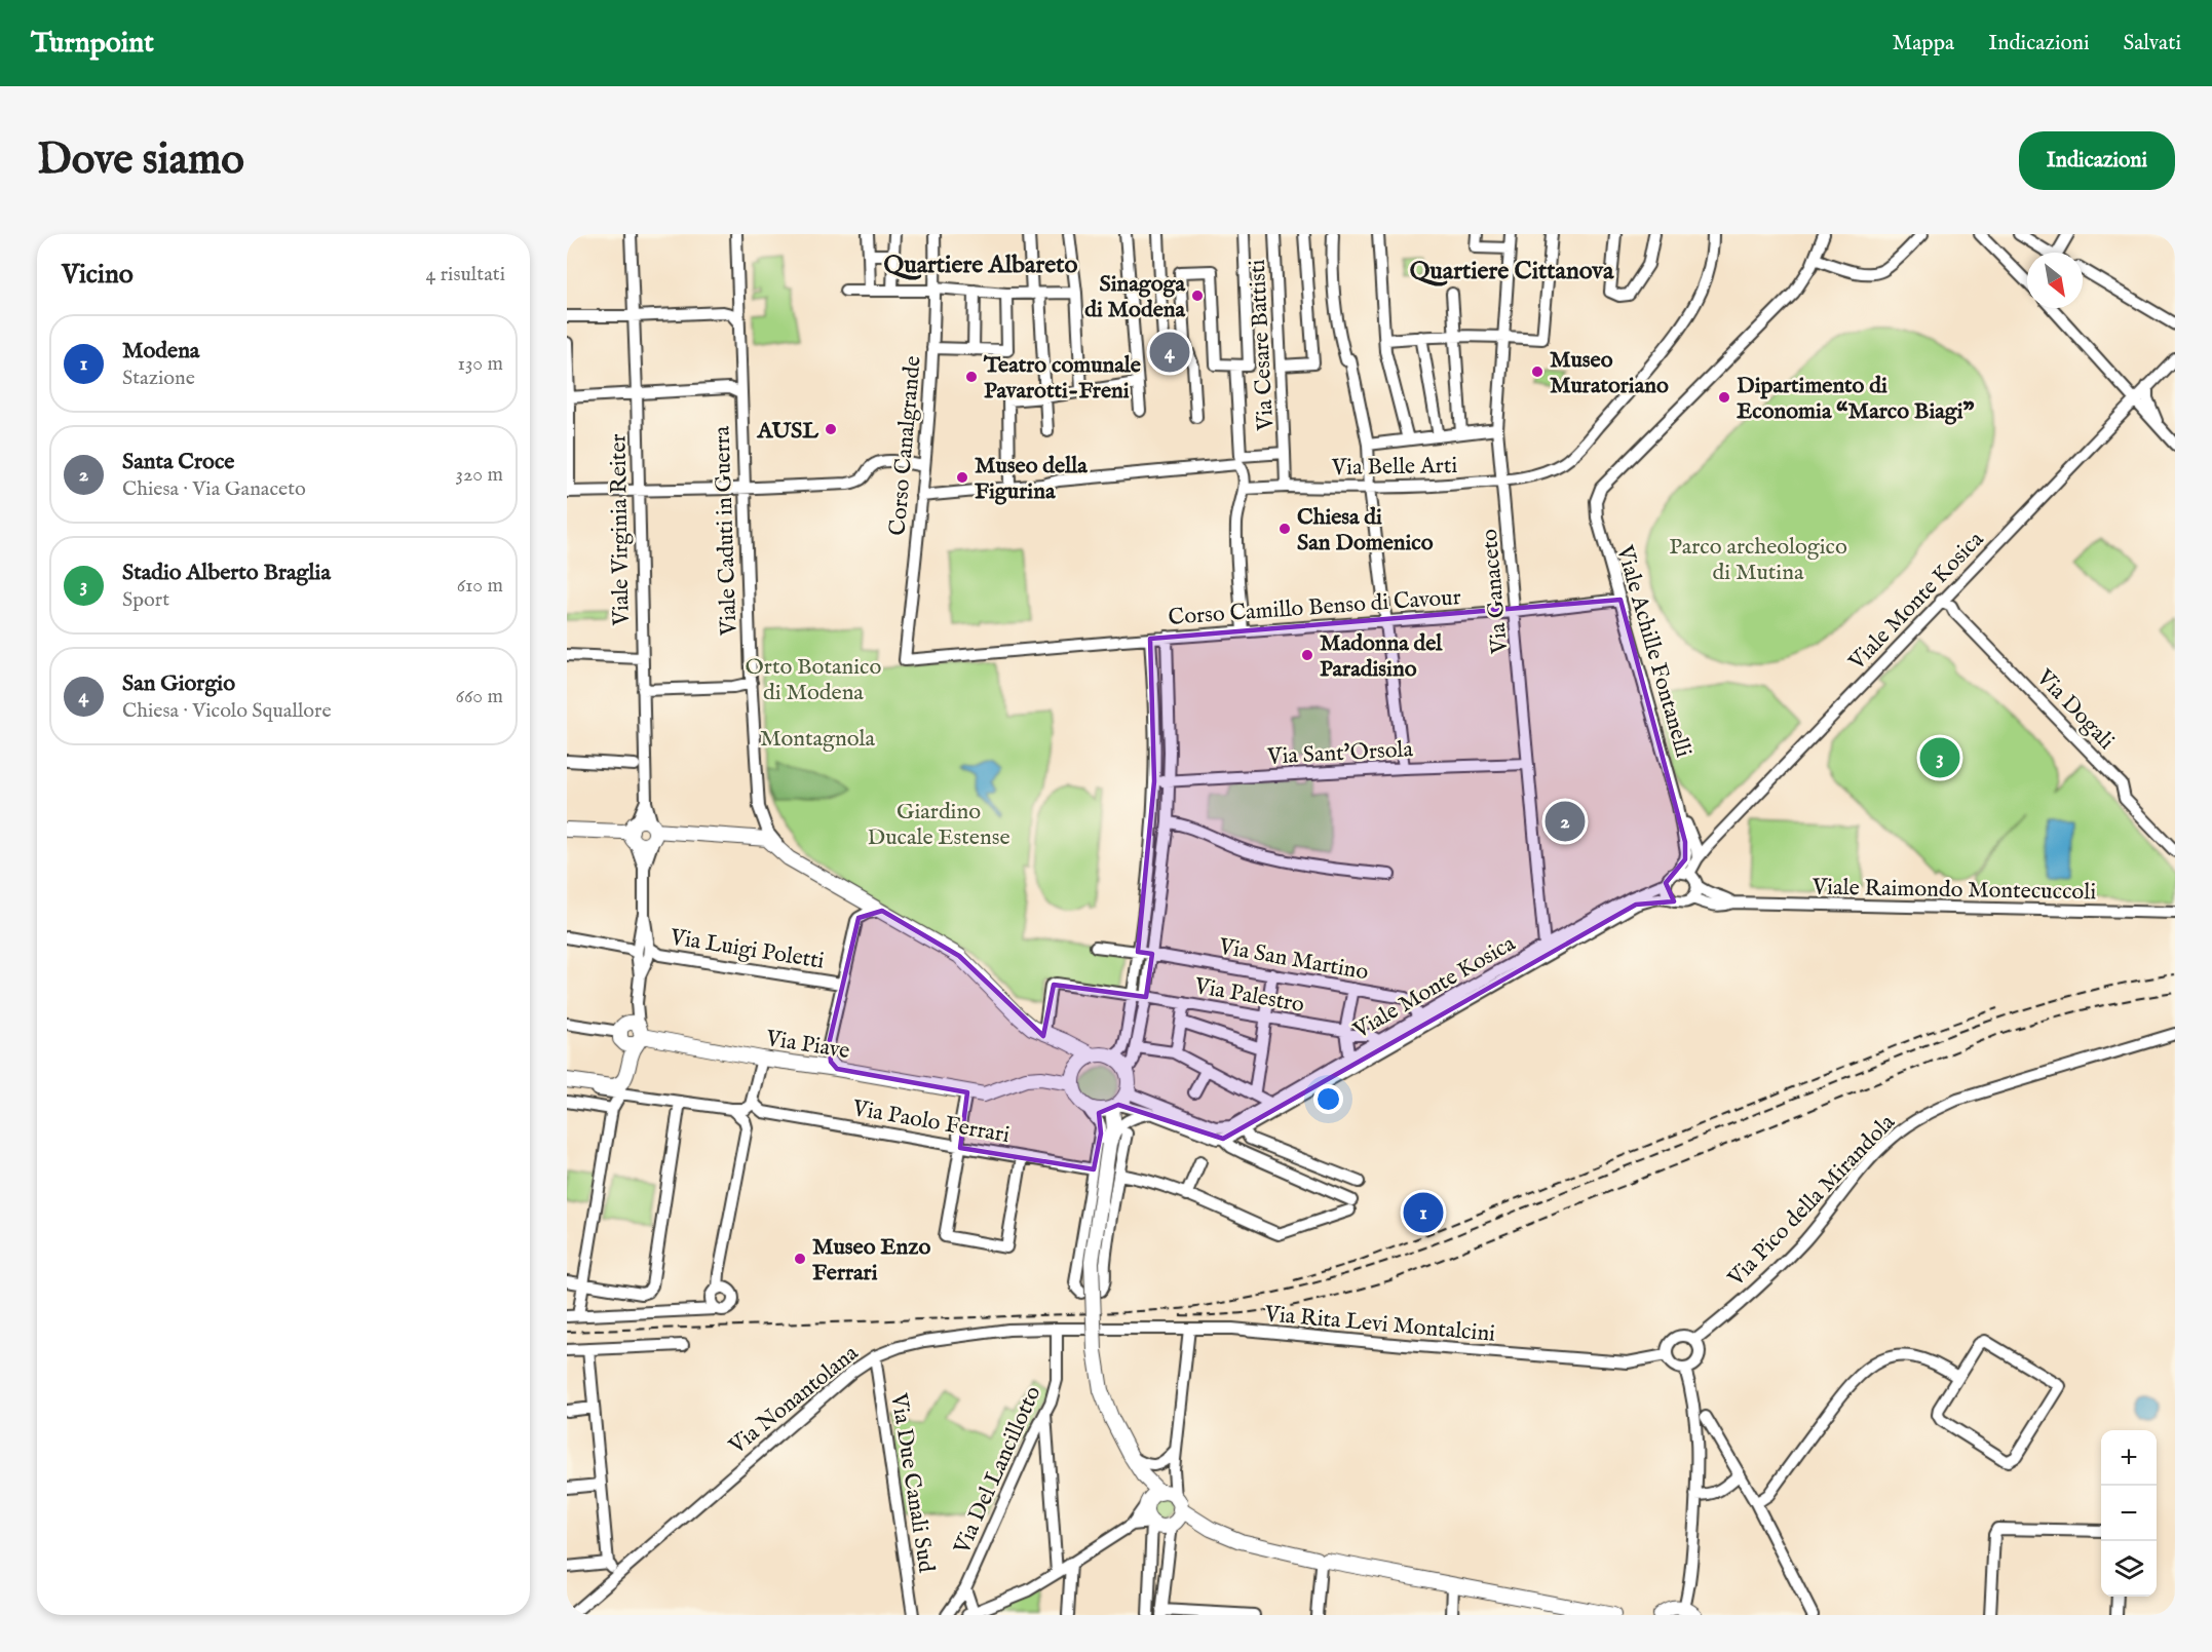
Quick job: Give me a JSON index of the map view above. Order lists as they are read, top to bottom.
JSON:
{
  "streets": {
    "main road": ["Viale Caduti in Guerra", "Via Piave"],
    "street": [
      "Via Cesare Battisti",
      "Corso Canalgrande",
      "Via Belle Arti",
      "Viale Virginia Reiter",
      "Via Ganaceto",
      "Viale Monte Kosica",
      "Corso Camillo Benso di Cavour",
      "Viale Achille Fontanelli",
      "Via Dogali",
      "Via Sant'Orsola",
      "Viale Raimondo Montecuccoli",
      "Via Luigi Poletti",
      "Via San Martino",
      "Via Palestro",
      "Via Paolo Ferrari",
      "Via Pico della Mirandola",
      "Via Rita Levi Montalcini",
      "Via Nonantolana",
      "Via Del Lancillotto",
      "Via Due Canali Sud"
    ]
  },
  "crossings": [
    ["Via Cesare Battisti", "Via Belle Arti"],
    ["Corso Canalgrande", "Corso Camillo Benso di Cavour"],
    ["Via Belle Arti", "Via Ganaceto"],
    ["Viale Caduti in Guerra", "Via Palestro"],
    ["Viale Caduti in Guerra", "Via Piave"],
    ["Via Ganaceto", "Viale Monte Kosica"],
    ["Via Ganaceto", "Corso Camillo Benso di Cavour"],
    ["Via Ganaceto", "Via Sant'Orsola"],
    ["Viale Monte Kosica", "Viale Achille Fontanelli"],
    ["Viale Monte Kosica", "Via Dogali"],
    ["Viale Monte Kosica", "Viale Raimondo Montecuccoli"],
    ["Viale Monte Kosica", "Via San Martino"],
    ["Viale Monte Kosica", "Via Palestro"],
    ["Corso Camillo Benso di Cavour", "Viale Achille Fontanelli"],
    ["Viale Achille Fontanelli", "Viale Raimondo Montecuccoli"],
    ["Via Pico della Mirandola", "Via Rita Levi Montalcini"],
    ["Via Rita Levi Montalcini", "Via Nonantolana"],
    ["Via Nonantolana", "Via Del Lancillotto"],
    ["Via Nonantolana", "Via Due Canali Sud"]
  ],
  "districts": ["Quartiere Albareto", "Quartiere Cittanova"],
  "parks": [
    "Parco archeologico di Mutina",
    "Orto Botanico di Modena",
    "Montagnola",
    "Giardino Ducale Estense"
  ],
  "places": [
    "Sinagoga di Modena",
    "Museo Muratoriano",
    "Teatro comunale Pavarotti-Freni",
    "Dipartimento di Economia “Marco Biagi”",
    "AUSL",
    "Museo della Figurina",
    "Chiesa di San Domenico",
    "Madonna del Paradisino",
    "Museo Enzo Ferrari"
  ],
  "north": "bottom right",
  "page": {
    "header": "Turnpoint",
    "nav": ["Mappa", "Indicazioni", "Salvati"],
    "buttons": "Indicazioni",
    "title": "Dove siamo",
    "heading": ["Vicino", "4 risultati"],
    "list": [
      {
        "mark": "1",
        "name": "Modena",
        "note": "Stazione",
        "value": "130 m"
      },
      {
        "mark": "2",
        "name": "Santa Croce",
        "note": "Chiesa · Via Ganaceto",
        "value": "320 m"
      },
      {
        "mark": "3",
        "name": "Stadio Alberto Braglia",
        "note": "Sport",
        "value": "610 m"
      },
      {
        "mark": "4",
        "name": "San Giorgio",
        "note": "Chiesa · Vicolo Squallore",
        "value": "660 m"
      }
    ],
    "pins": [
      "4",
      "3",
      "2",
      "1"
    ],
    "map_buttons": ["+", "−"]
  }
}
